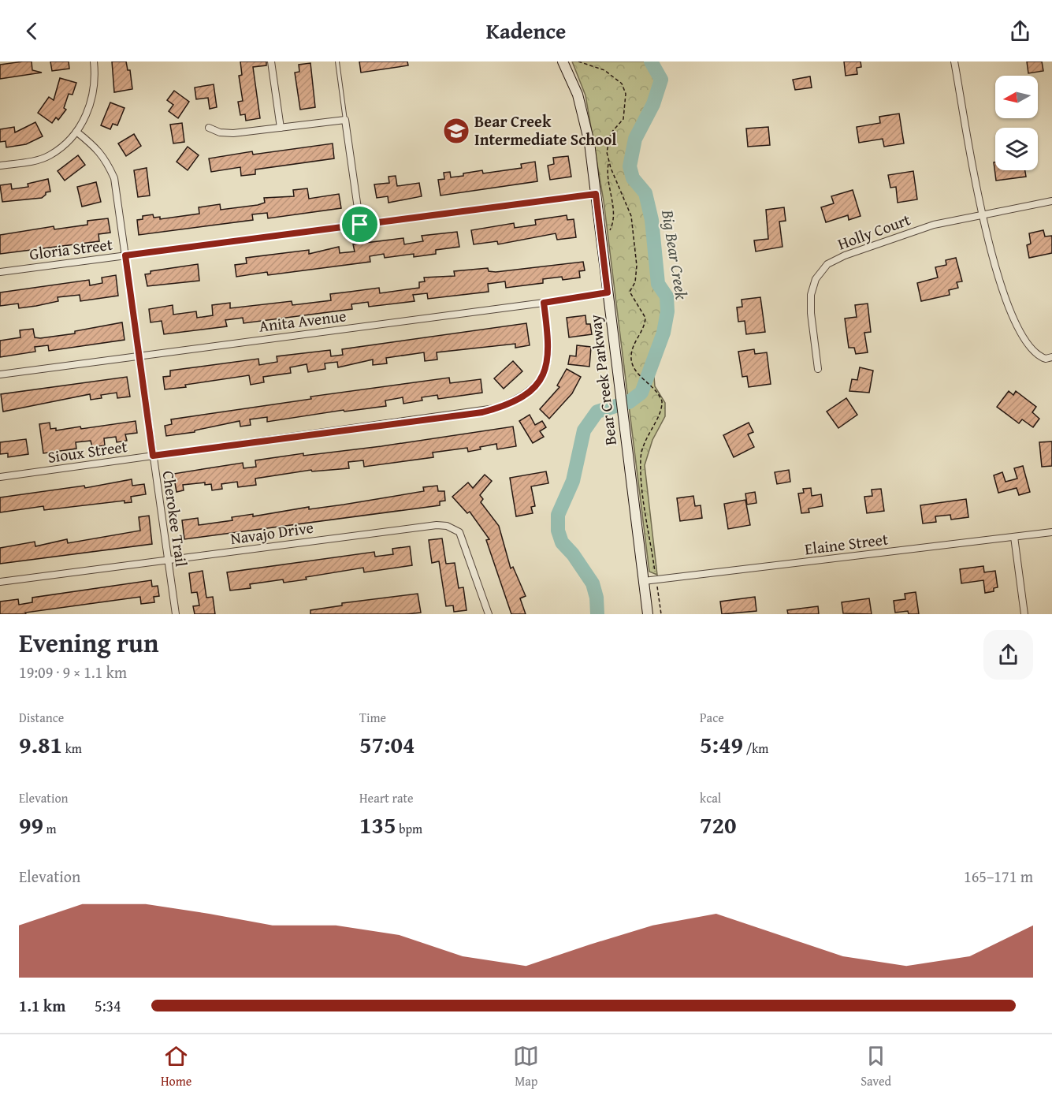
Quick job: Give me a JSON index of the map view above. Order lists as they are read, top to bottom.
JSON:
{
  "streets": {
    "main road": ["Bear Creek Parkway"],
    "street": [
      "Holly Court",
      "Gloria Street",
      "Anita Avenue",
      "Sioux Street",
      "Cherokee Trail",
      "Navajo Drive",
      "Elaine Street"
    ]
  },
  "crossings": [
    ["Gloria Street", "Bear Creek Parkway"],
    ["Gloria Street", "Cherokee Trail"],
    ["Anita Avenue", "Bear Creek Parkway"],
    ["Anita Avenue", "Sioux Street"],
    ["Anita Avenue", "Cherokee Trail"],
    ["Bear Creek Parkway", "Elaine Street"],
    ["Sioux Street", "Cherokee Trail"],
    ["Cherokee Trail", "Navajo Drive"]
  ],
  "water": ["Big Bear Creek"],
  "places": {
    "school or university": ["Bear Creek Intermediate School"]
  },
  "north": "left",
  "page": {
    "header": "Kadence",
    "heading": ["Evening run", "19:09 · 9 × 1.1 km"],
    "stats": [
      ["Distance", "9.81 km"],
      ["Time", "57:04"],
      ["Pace", "5:49 /km"],
      ["Elevation", "99 m"],
      ["Heart rate", "135 bpm"],
      ["kcal", "720"]
    ],
    "chart": ["Elevation", "165–171 m"],
    "list": [
      {
        "name": "1.1 km",
        "note": "5:34"
      }
    ],
    "tabs": ["Home", "Map", "Saved"]
  }
}
